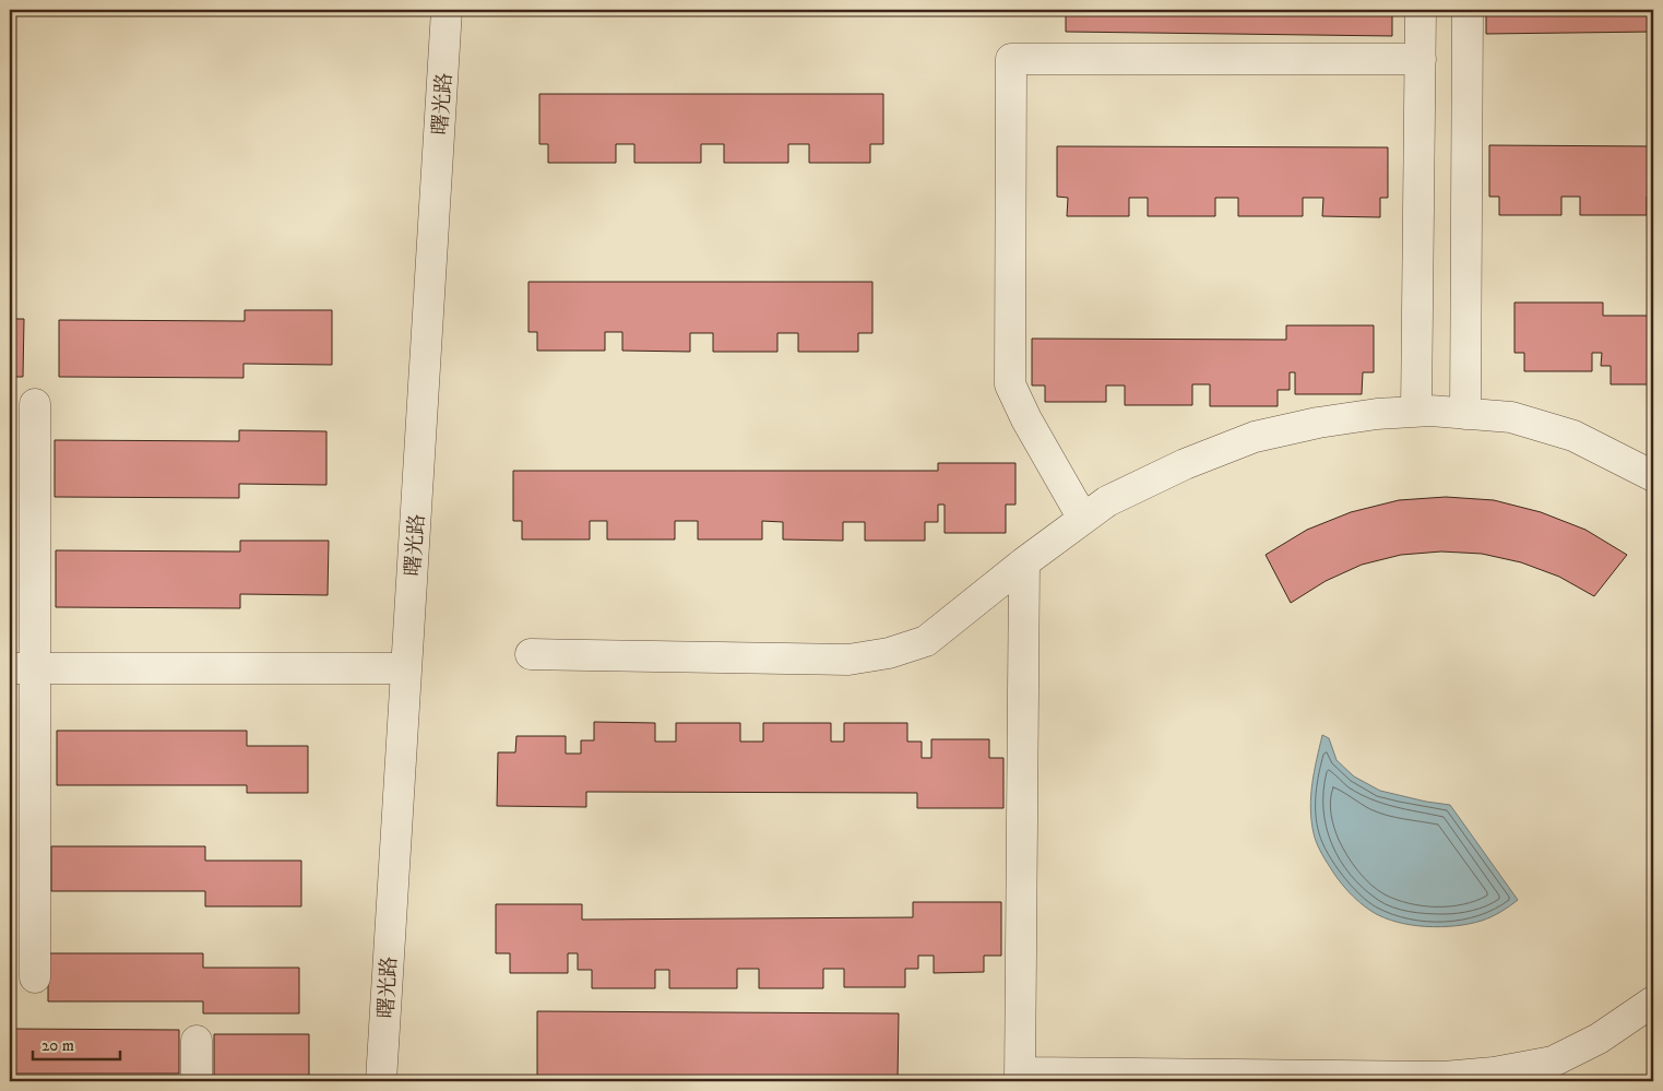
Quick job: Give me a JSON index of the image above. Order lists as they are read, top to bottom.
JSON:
{
  "streets": {
    "street": ["曙光路"]
  },
  "scale_bar": "20 m"
}
